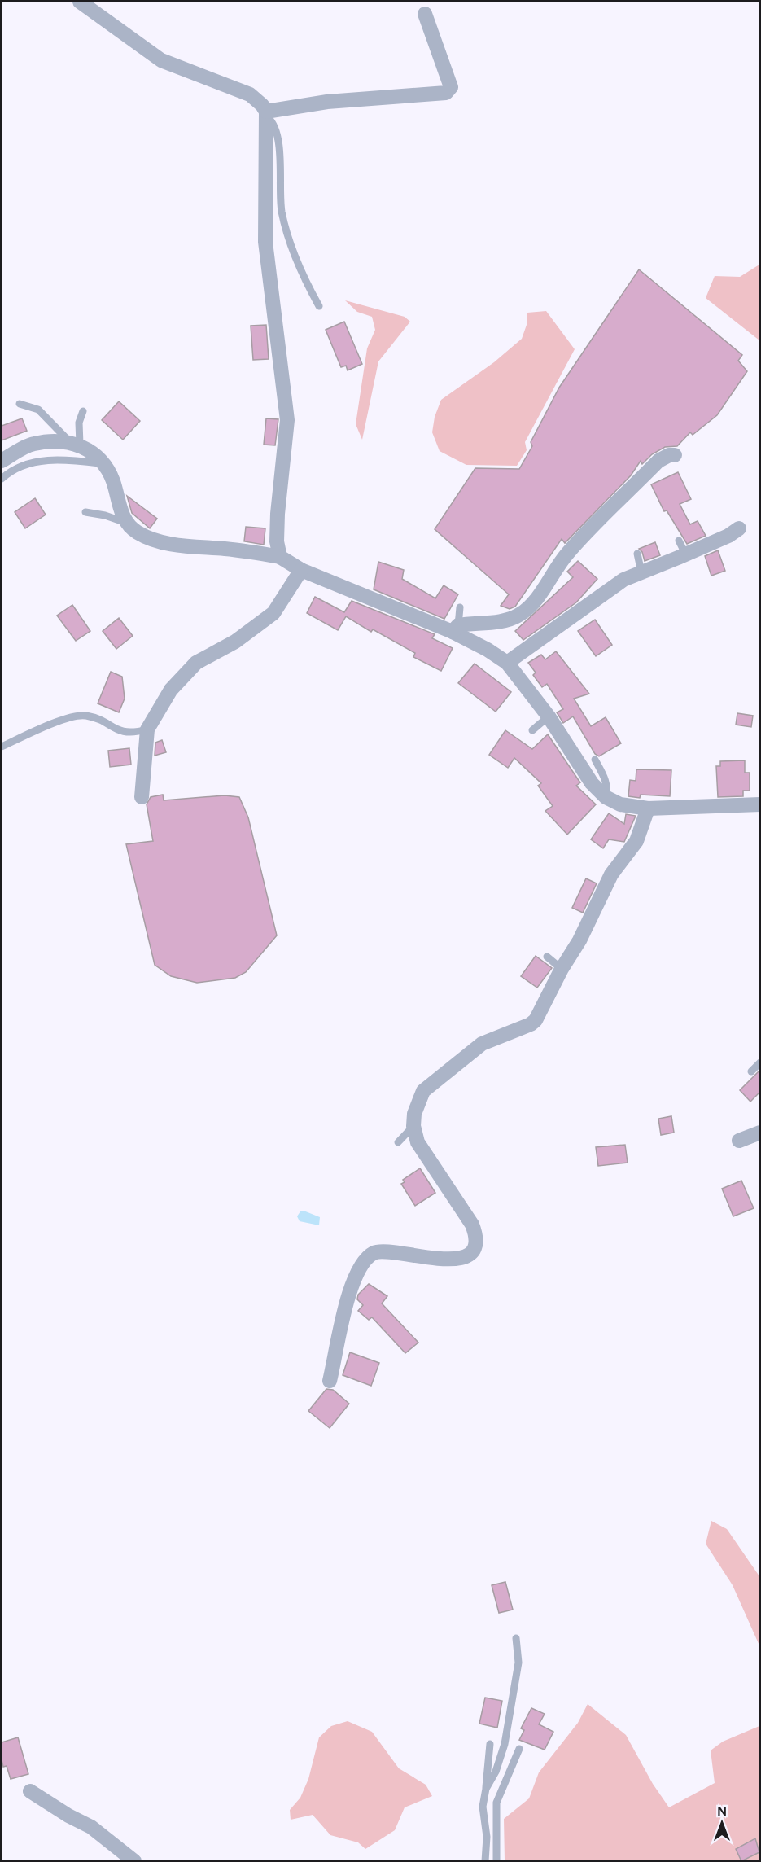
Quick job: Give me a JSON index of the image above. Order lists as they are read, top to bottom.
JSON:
{
  "north": "top"
}
